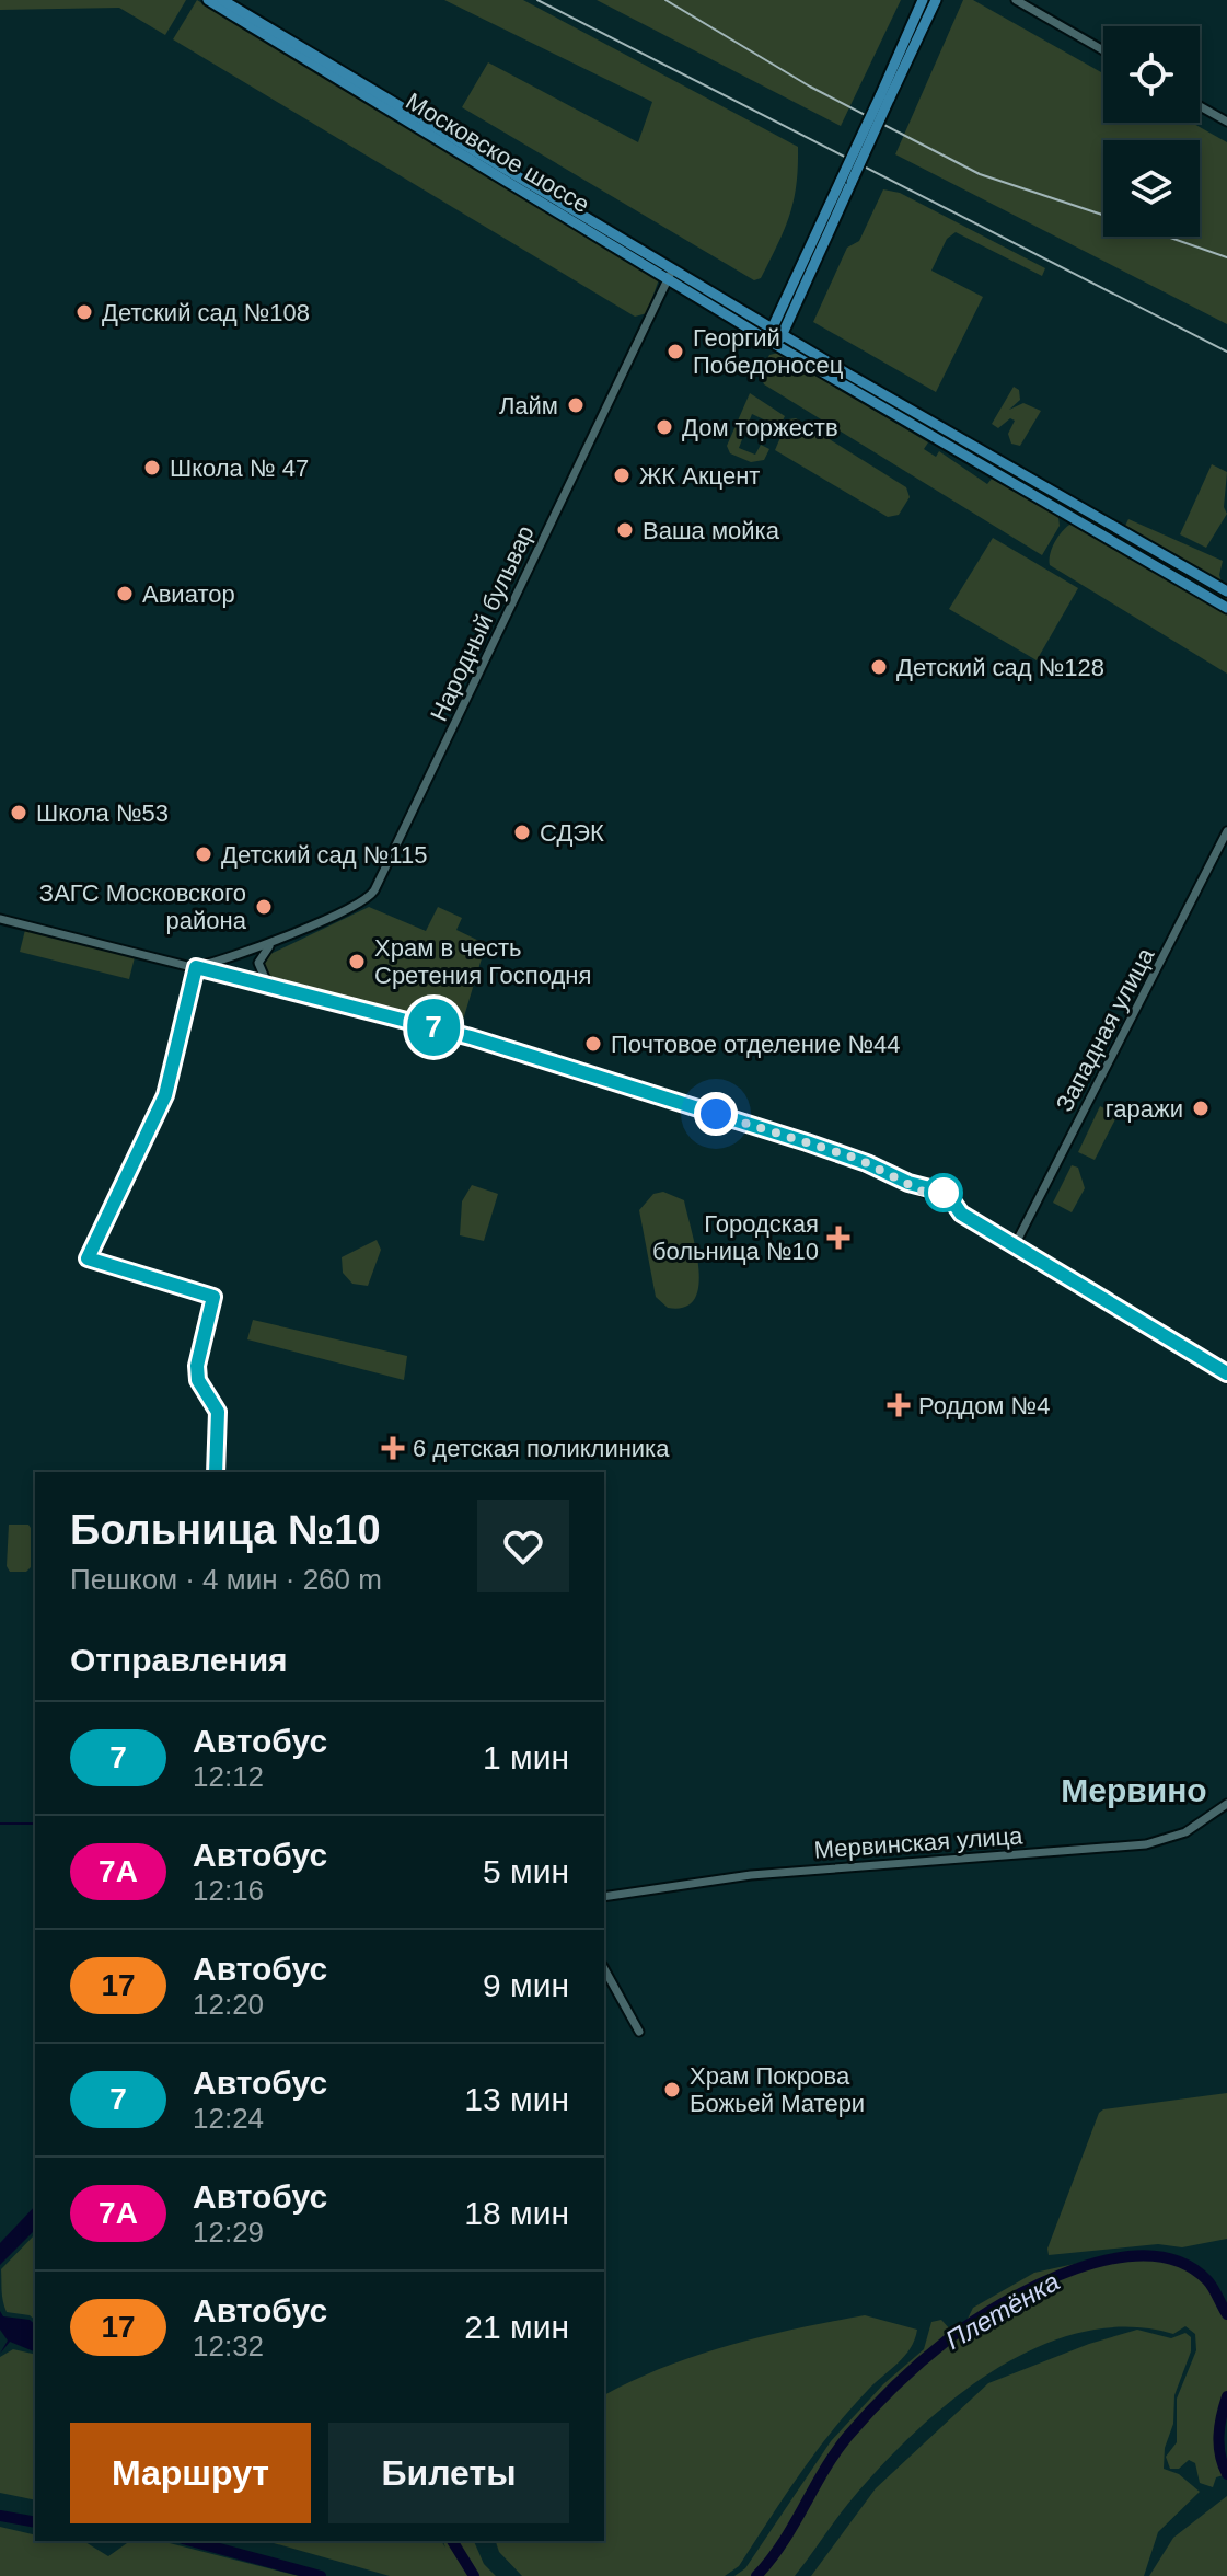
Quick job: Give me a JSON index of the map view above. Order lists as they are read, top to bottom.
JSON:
{
  "streets": {
    "main road": ["Московское шоссе"],
    "street": ["Народный бульвар", "Западная улица", "Мервинская улица"]
  },
  "crossings": [
    ["Московское шоссе", "Народный бульвар"]
  ],
  "districts": ["Мервино"],
  "water": ["Плетёнка"],
  "places": {
    "other": [
      "Детский сад №108",
      "Георгий Победоносец",
      "Лайм",
      "Дом торжеств",
      "Школа № 47",
      "ЖК Акцент",
      "Ваша мойка",
      "Авиатор",
      "Детский сад №128",
      "Школа №53",
      "СДЭК",
      "Детский сад №115",
      "ЗАГС Московского района",
      "Храм в честь Сретения Господня",
      "Почтовое отделение №44",
      "гаражи",
      "Храм Покрова Божьей Матери"
    ],
    "health": ["Городская больница №10", "Роддом №4", "6 детская поликлиника"]
  },
  "lines": ["bus line 7"],
  "page": {
    "on_map": "7",
    "heading": [
      ["Больница №10", "Пешком · 4 мин · 260 m"],
      "Отправления"
    ],
    "list": [
      {
        "mark": "7",
        "name": "Автобус",
        "note": "12:12",
        "value": "1 мин"
      },
      {
        "mark": "7А",
        "name": "Автобус",
        "note": "12:16",
        "value": "5 мин"
      },
      {
        "mark": "17",
        "name": "Автобус",
        "note": "12:20",
        "value": "9 мин"
      },
      {
        "mark": "7",
        "name": "Автобус",
        "note": "12:24",
        "value": "13 мин"
      },
      {
        "mark": "7А",
        "name": "Автобус",
        "note": "12:29",
        "value": "18 мин"
      },
      {
        "mark": "17",
        "name": "Автобус",
        "note": "12:32",
        "value": "21 мин"
      }
    ],
    "buttons": ["Маршрут", "Билеты"]
  }
}
